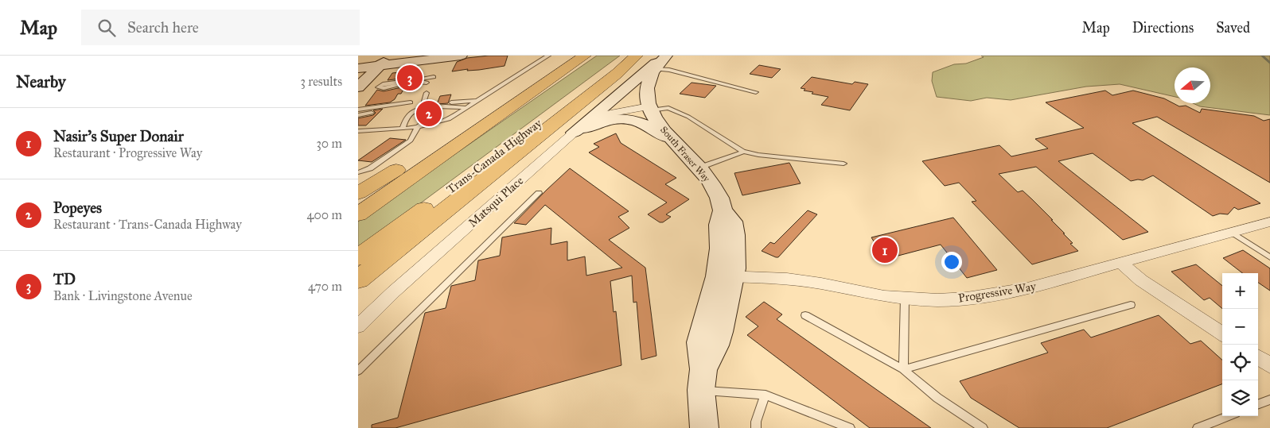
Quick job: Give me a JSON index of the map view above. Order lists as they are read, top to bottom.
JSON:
{
  "streets": {
    "highway": ["Trans-Canada Highway"],
    "street": ["South Fraser Way", "Matsqui Place", "Progressive Way"]
  },
  "crossings": [
    ["South Fraser Way", "Matsqui Place"],
    ["South Fraser Way", "Progressive Way"]
  ],
  "north": "left",
  "page": {
    "header": "Map",
    "search": "Search here",
    "nav": ["Map", "Directions", "Saved"],
    "heading": ["Nearby", "3 results"],
    "pins": ["3", "2", "1"],
    "list": [
      {
        "mark": "1",
        "name": "Nasir's Super Donair",
        "note": "Restaurant · Progressive Way",
        "value": "30 m"
      },
      {
        "mark": "2",
        "name": "Popeyes",
        "note": "Restaurant · Trans-Canada Highway",
        "value": "400 m"
      },
      {
        "mark": "3",
        "name": "TD",
        "note": "Bank · Livingstone Avenue",
        "value": "470 m"
      }
    ],
    "map_buttons": ["+", "−"]
  }
}
